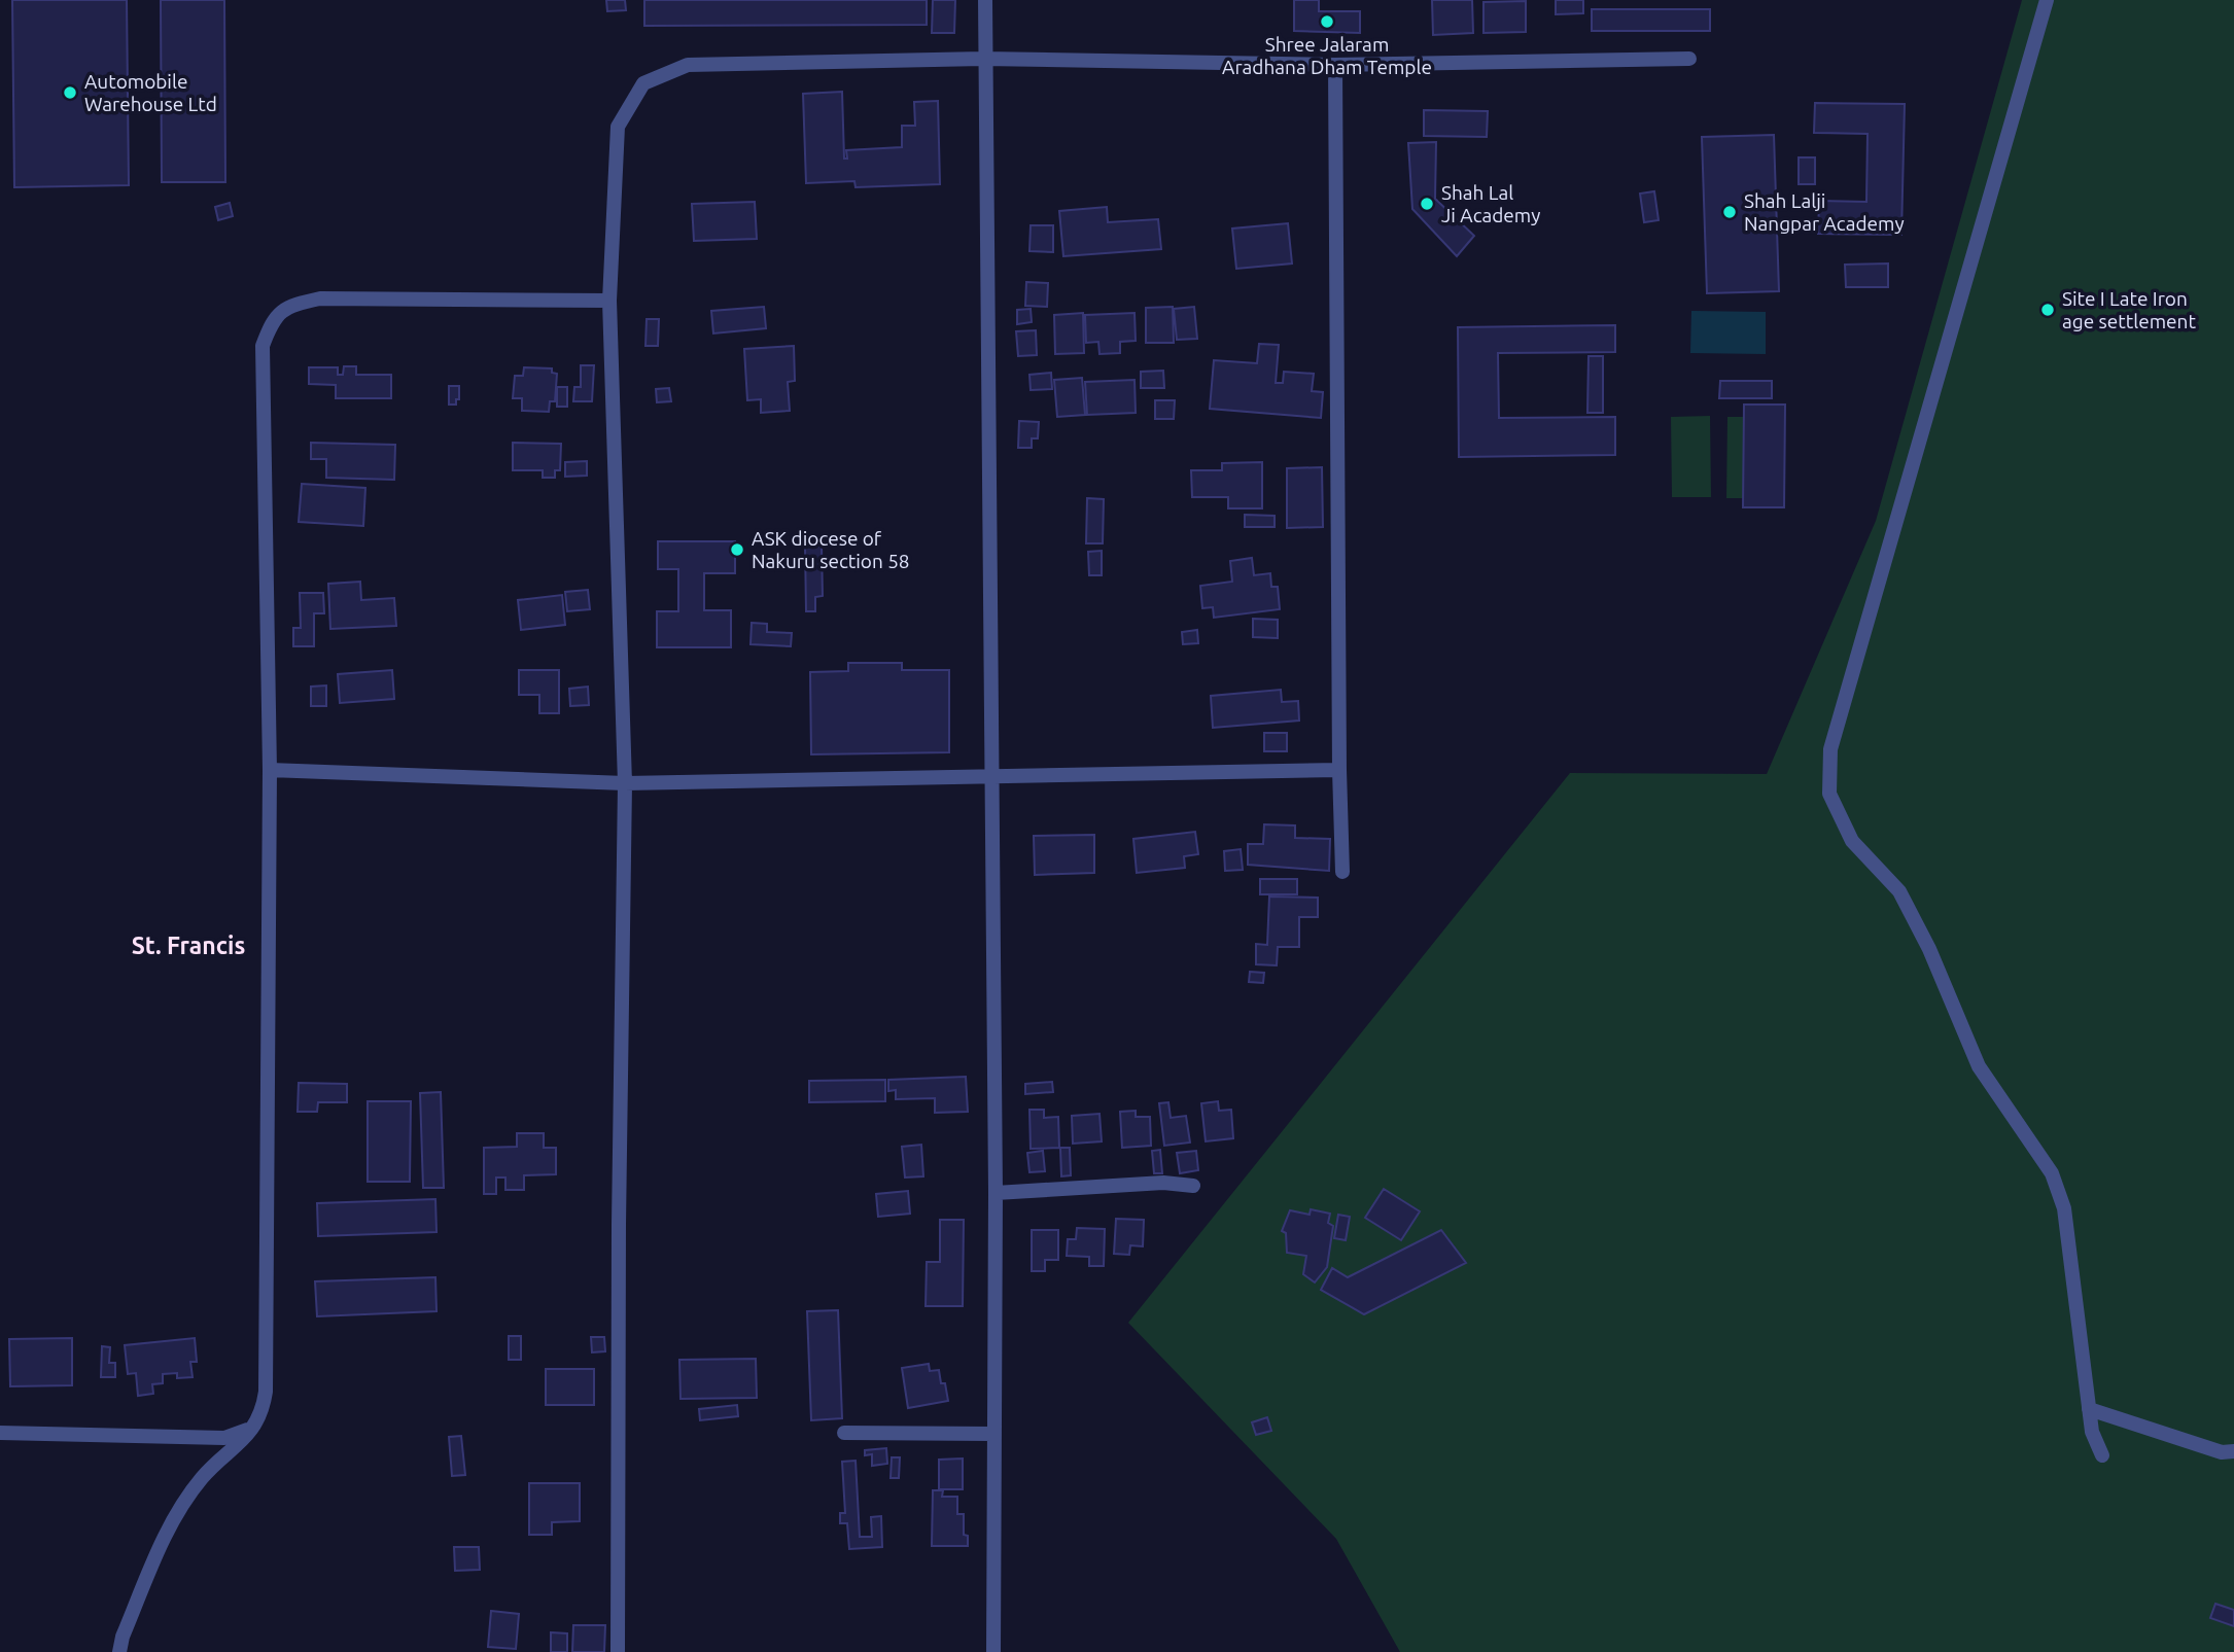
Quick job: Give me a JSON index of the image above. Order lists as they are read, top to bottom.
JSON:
{
  "districts": ["St. Francis"],
  "places": [
    "Shree Jalaram Aradhana Dham Temple",
    "Automobile Warehouse Ltd",
    "Shah Lal Ji Academy",
    "Shah Lalji Nangpar Academy",
    "Site I Late Iron age settlement",
    "ASK diocese of Nakuru section 58"
  ]
}
